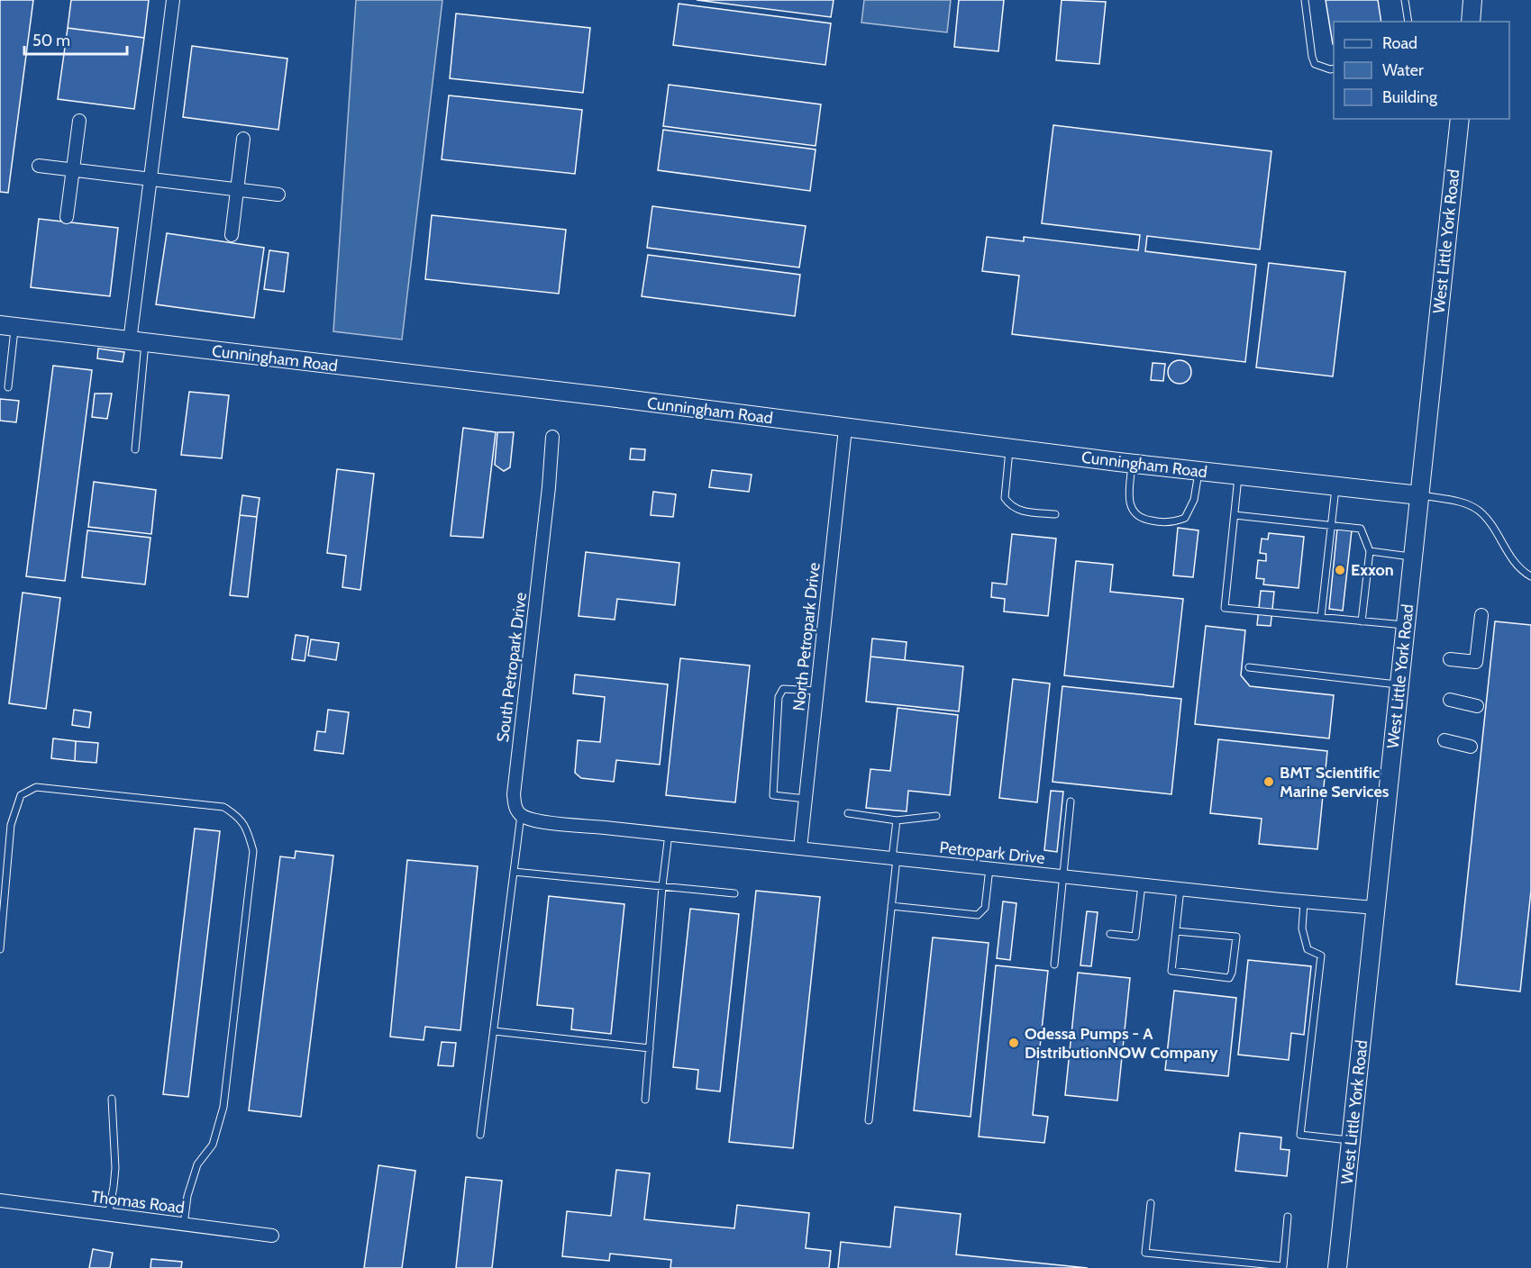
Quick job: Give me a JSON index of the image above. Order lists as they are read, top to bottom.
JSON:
{
  "streets": {
    "street": [
      "West Little York Road",
      "Cunningham Road",
      "North Petropark Drive",
      "South Petropark Drive",
      "Petropark Drive",
      "Thomas Road"
    ]
  },
  "crossings": [
    ["West Little York Road", "Cunningham Road"],
    ["West Little York Road", "Petropark Drive"],
    ["Cunningham Road", "North Petropark Drive"],
    ["North Petropark Drive", "Petropark Drive"],
    ["South Petropark Drive", "Petropark Drive"]
  ],
  "places": ["Exxon", "BMT Scientific Marine Services", "Odessa Pumps - A DistributionNOW Company"],
  "legend": ["Road", "Water", "Building"],
  "scale_bar": "50 m"
}
